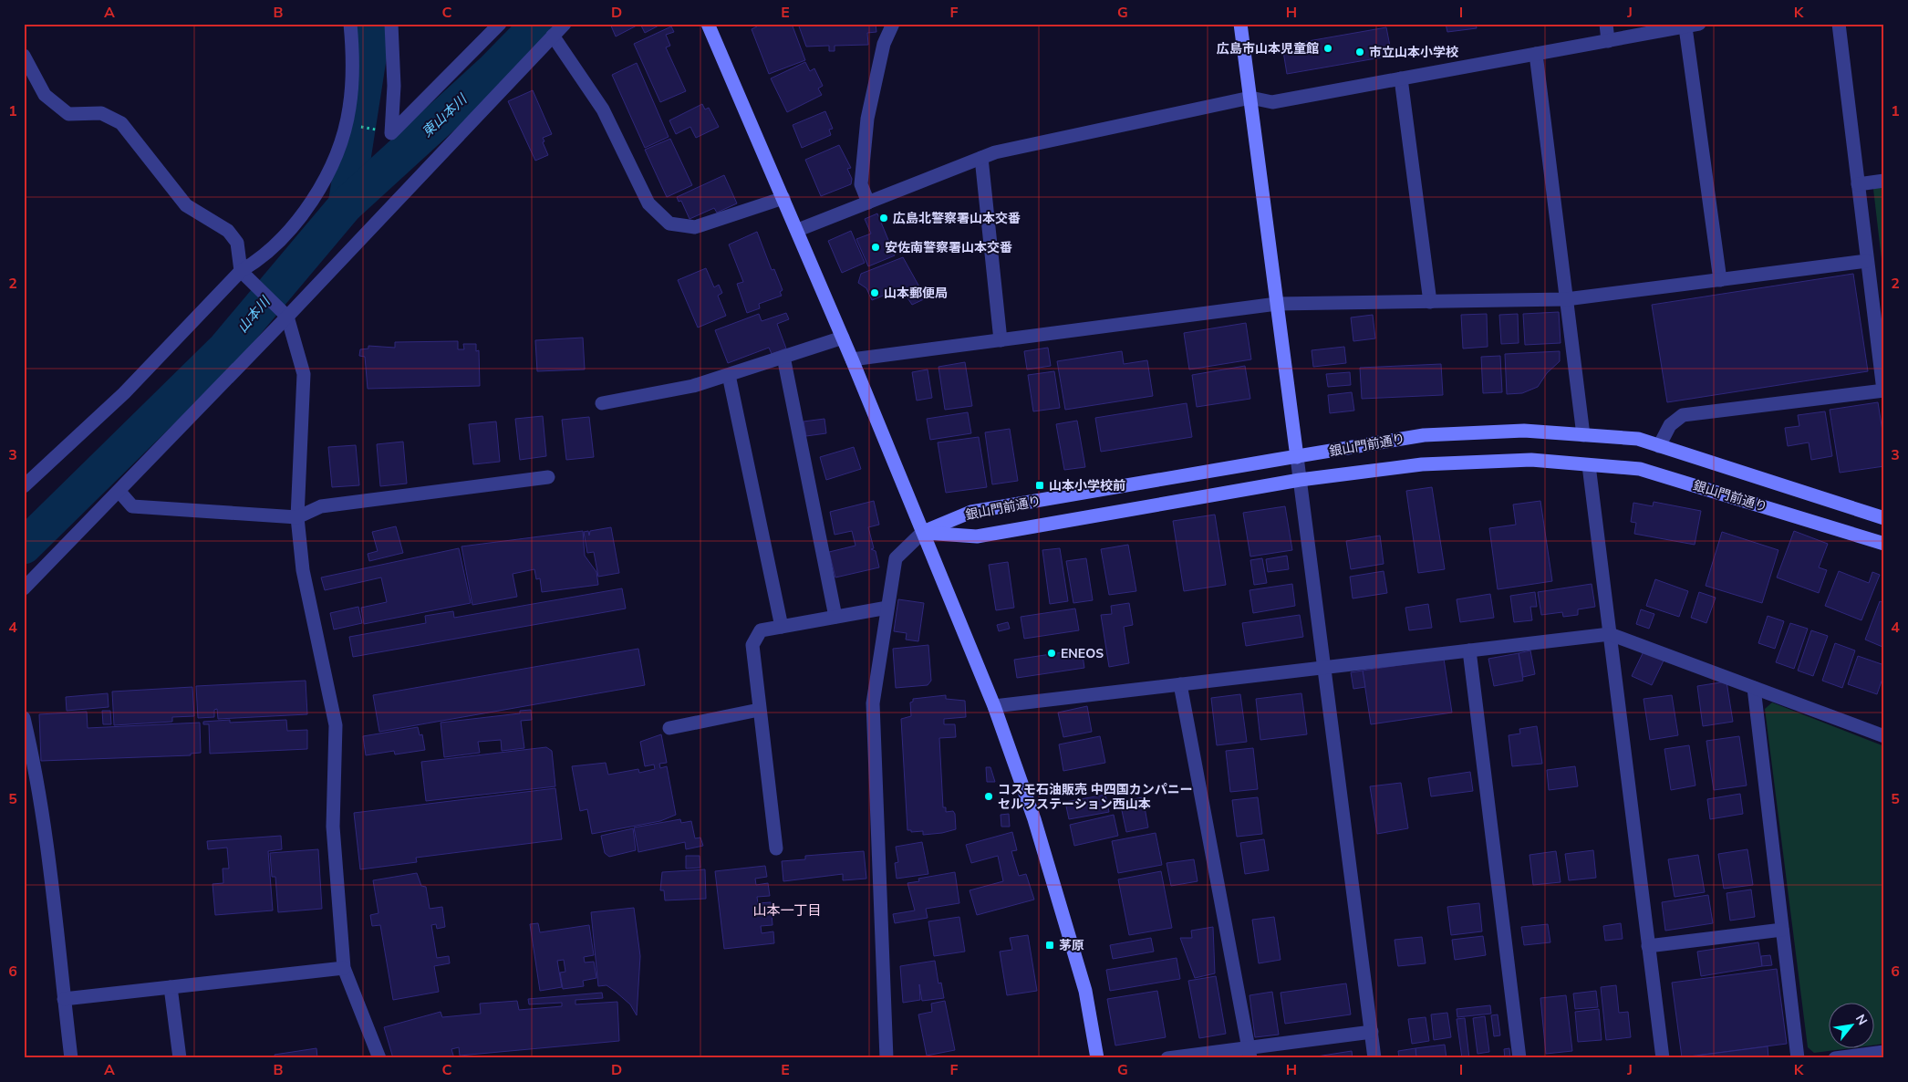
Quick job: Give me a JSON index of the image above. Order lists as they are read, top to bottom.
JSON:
{
  "streets": {
    "street": ["銀山門前通り"]
  },
  "districts": ["山本一丁目"],
  "water": ["東山本川", "山本川"],
  "places": {
    "other": [
      "広島市山本児童館",
      "市立山本小学校",
      "広島北警察署山本交番",
      "安佐南警察署山本交番",
      "山本郵便局",
      "ENEOS",
      "コスモ石油販売 中四国カンパニー セルフステーション西山本"
    ],
    "transit": ["山本小学校前", "茅原"]
  },
  "north": "top right",
  "grid": {
    "columns": [
      "A",
      "B",
      "C",
      "D",
      "E",
      "F",
      "G",
      "H",
      "I",
      "J",
      "K"
    ],
    "rows": [
      "1",
      "2",
      "3",
      "4",
      "5",
      "6"
    ]
  }
}
